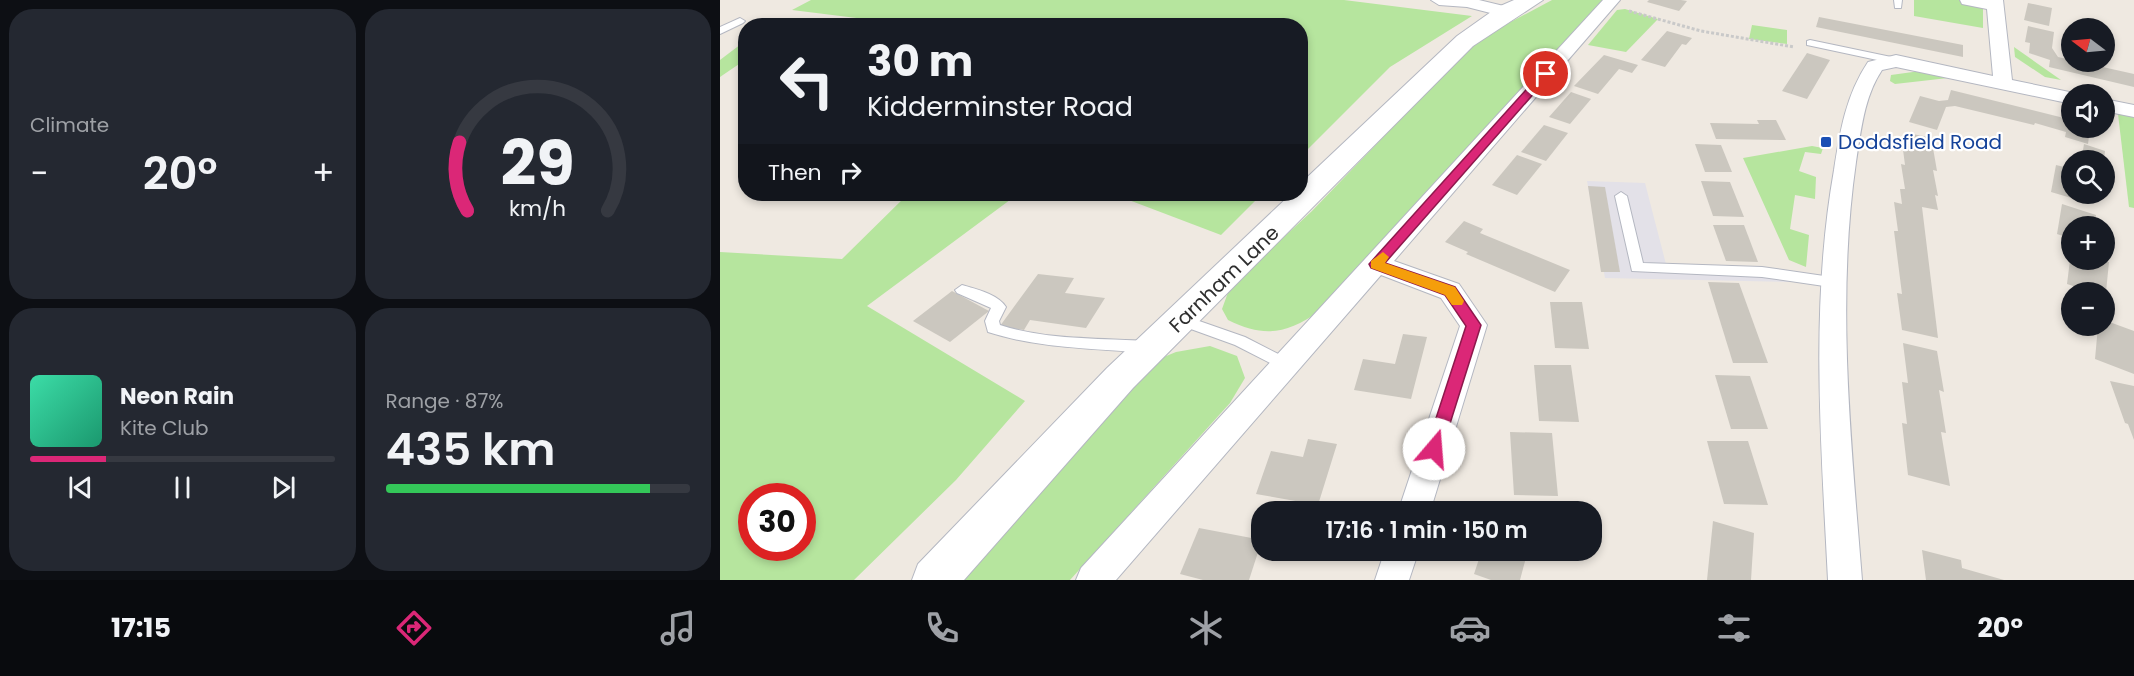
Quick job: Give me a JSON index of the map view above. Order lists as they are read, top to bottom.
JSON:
{
  "streets": {
    "street": ["Farnham Lane"]
  },
  "places": {
    "transit": ["Doddsfield Road"]
  },
  "north": "left",
  "page": {
    "tile": [
      "Climate",
      ["Range · 87%", "435 km"]
    ],
    "map_buttons": ["+", "−"],
    "turn": ["30 m", "Kidderminster Road"],
    "then": "Then",
    "heat": ["−", "20°", "+"],
    "song": ["Neon Rain", "Kite Club"],
    "limit": "30",
    "trip": "17:16 · 1 min · 150 m",
    "tabs": ["17:15", "20°"],
    "gauge": ["29", "km/h"]
  }
}
